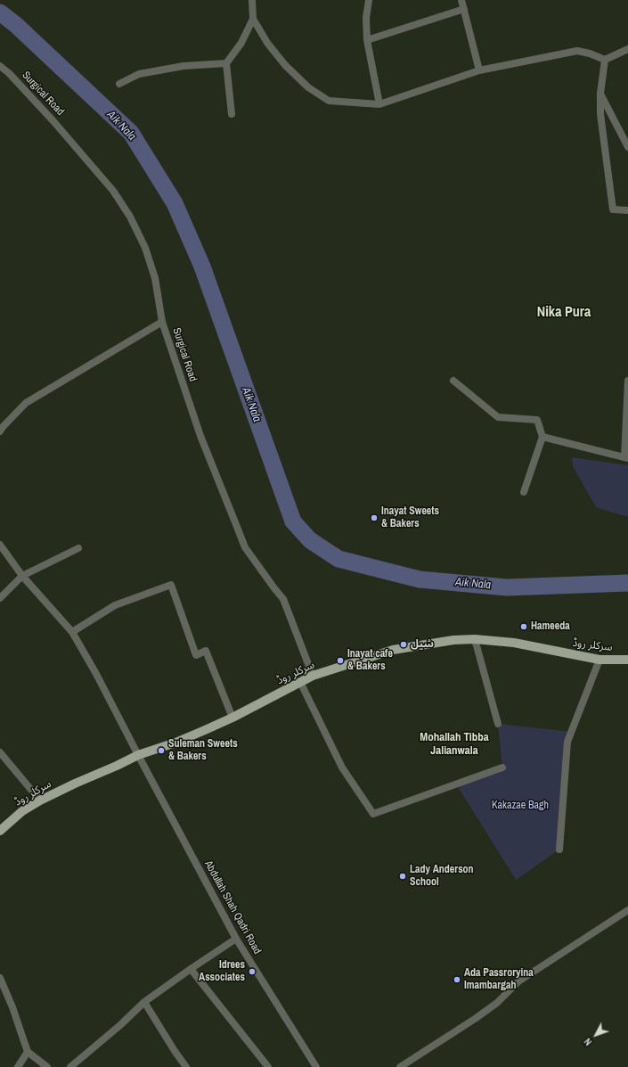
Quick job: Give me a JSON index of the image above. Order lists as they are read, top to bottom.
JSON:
{
  "streets": {
    "main road": ["سرکلر روڈ"],
    "street": ["Surgical Road", "Abdullah Shah Qadri Road"]
  },
  "crossings": [
    ["Surgical Road", "سرکلر روڈ"],
    ["سرکلر روڈ", "Abdullah Shah Qadri Road"]
  ],
  "districts": ["Nika Pura", "Mohallah Tibba Jalianwala"],
  "water": ["Aik Nala"],
  "parks": ["Kakazae Bagh"],
  "places": [
    "Inayat Sweets & Bakers",
    "Hameeda",
    "شیل",
    "Inayat cafe & Bakers",
    "Suleman Sweets & Bakers",
    "Lady Anderson School",
    "Idrees Associates",
    "Ada Passroryina Imambargah"
  ],
  "north": "bottom left"
}
